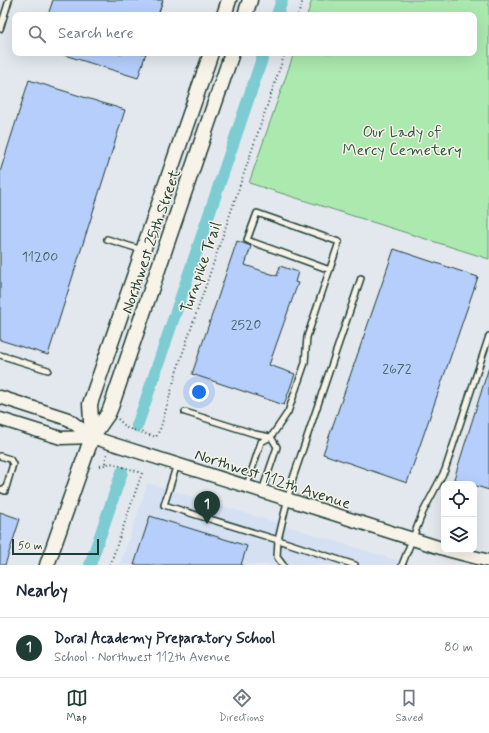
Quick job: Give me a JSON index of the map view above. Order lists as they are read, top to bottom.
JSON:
{
  "streets": {
    "main road": ["Northwest 25th Street"],
    "street": ["Northwest 112th Avenue"],
    "path": ["Turnpike Trail"]
  },
  "crossings": [
    ["Northwest 25th Street", "Northwest 112th Avenue"]
  ],
  "parks": ["Our Lady of Mercy Cemetery"],
  "house_numbers": ["11200", "2520", "2672"],
  "scale_bar": "50 m",
  "page": {
    "search": "Search here",
    "pins": "1",
    "scale": "50 m",
    "heading": "Nearby",
    "list": [
      {
        "mark": "1",
        "name": "Doral Academy Preparatory School",
        "note": "School · Northwest 112th Avenue",
        "value": "80 m"
      }
    ],
    "nav": ["Map", "Directions", "Saved"]
  }
}
